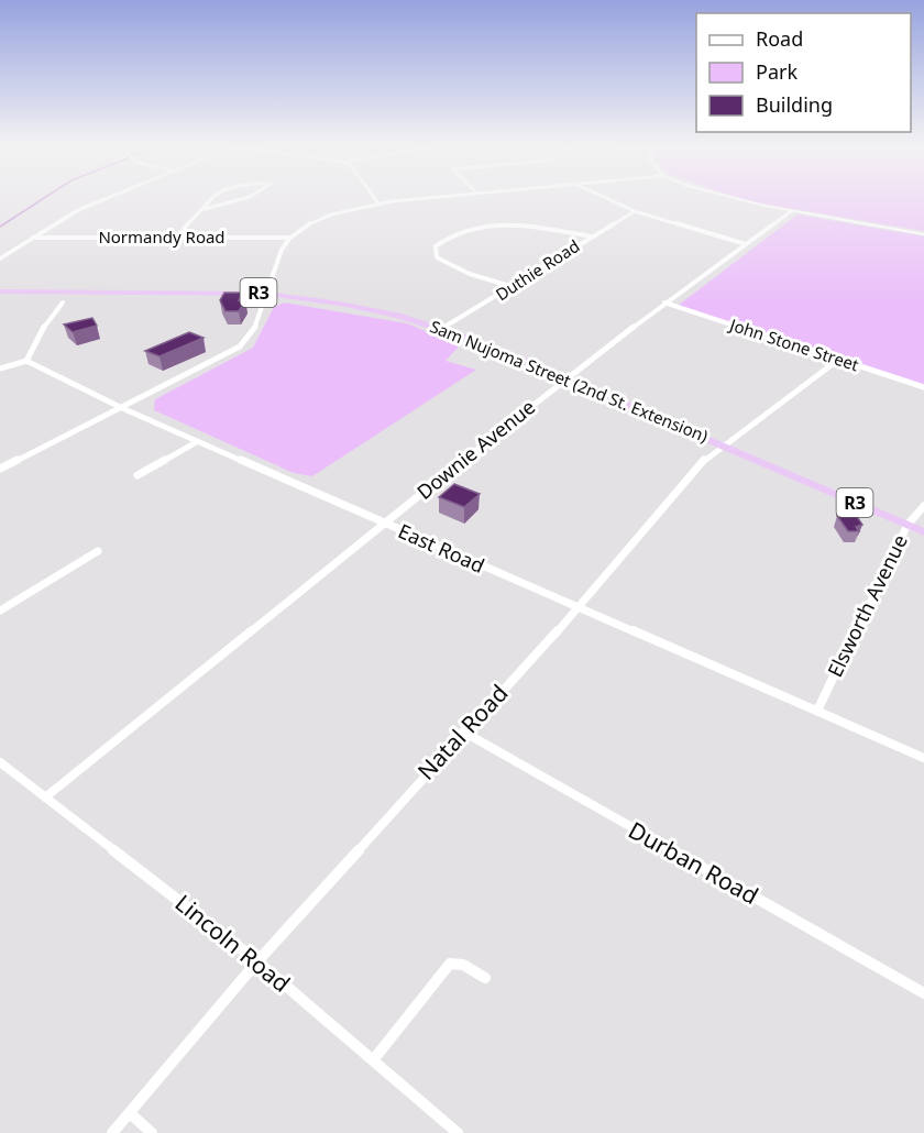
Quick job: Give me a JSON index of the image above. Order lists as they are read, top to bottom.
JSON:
{
  "streets": {
    "highway": ["R3", "Sam Nujoma Street (2nd St. Extension)"],
    "street": [
      "Normandy Road",
      "Duthie Road",
      "John Stone Street",
      "Downie Avenue",
      "East Road",
      "Elsworth Avenue",
      "Natal Road",
      "Durban Road",
      "Lincoln Road"
    ]
  },
  "crossings": [
    ["Duthie Road", "Sam Nujoma Street (2nd St. Extension)"],
    ["John Stone Street", "Downie Avenue"],
    ["John Stone Street", "Natal Road"],
    ["Sam Nujoma Street (2nd St. Extension)", "Downie Avenue"],
    ["Sam Nujoma Street (2nd St. Extension)", "Elsworth Avenue"],
    ["Sam Nujoma Street (2nd St. Extension)", "Natal Road"],
    ["Downie Avenue", "East Road"],
    ["Downie Avenue", "Lincoln Road"],
    ["East Road", "Elsworth Avenue"],
    ["East Road", "Natal Road"],
    ["Natal Road", "Durban Road"],
    ["Natal Road", "Lincoln Road"]
  ],
  "legend": ["Road", "Park", "Building"]
}
